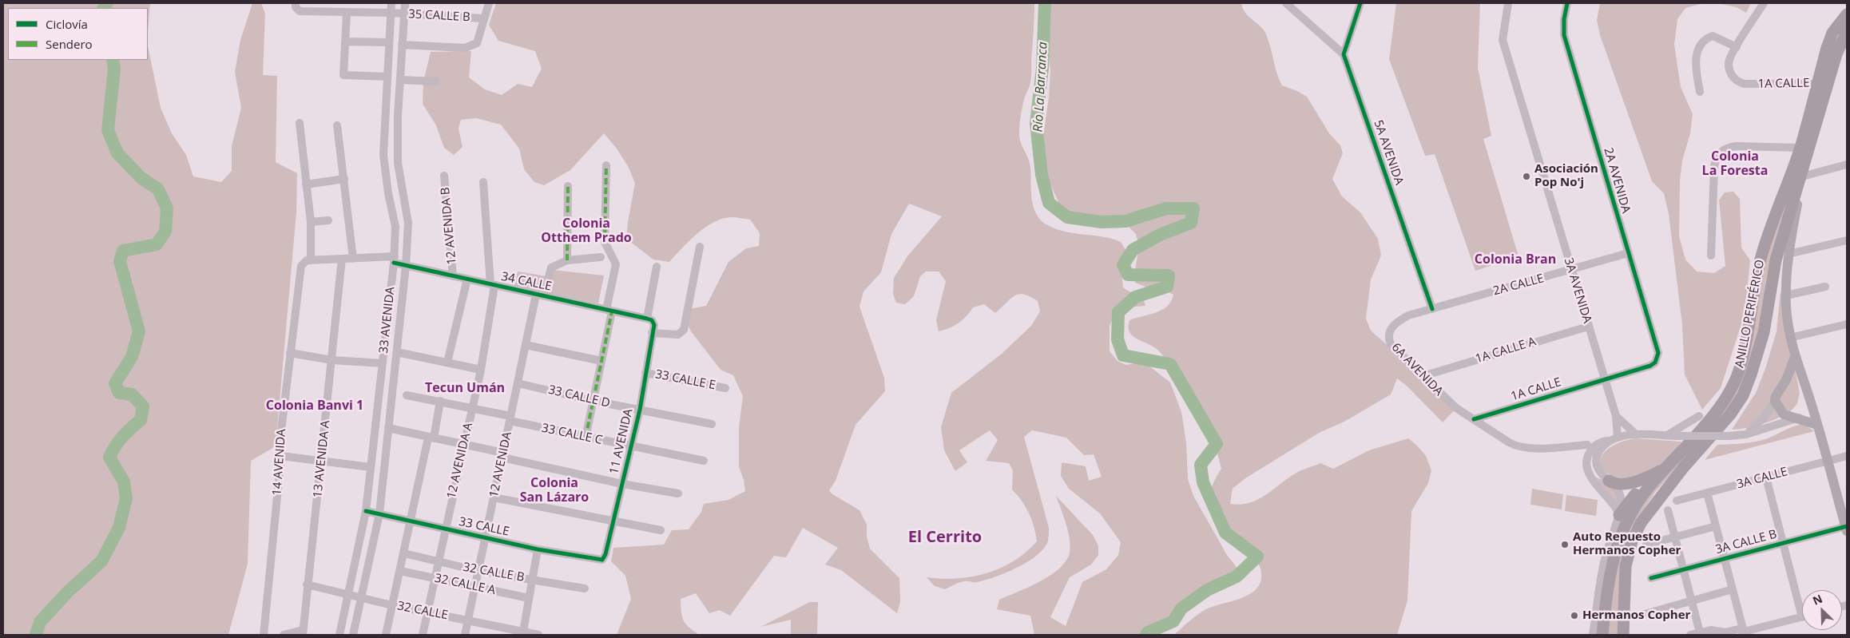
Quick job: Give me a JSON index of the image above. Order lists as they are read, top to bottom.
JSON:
{
  "streets": {
    "highway": ["ANILLO PERIFÉRICO"],
    "street": [
      "35 CALLE B",
      "1A CALLE",
      "5A AVENIDA",
      "2A AVENIDA",
      "12 AVENIDA B",
      "34 CALLE",
      "2A CALLE",
      "3A AVENIDA",
      "33 AVENIDA",
      "1A CALLE A",
      "6A AVENIDA",
      "33 CALLE E",
      "33 CALLE D",
      "33 CALLE C",
      "11 AVENIDA",
      "13 AVENIDA A",
      "12 AVENIDA A",
      "14 AVENIDA",
      "12 AVENIDA",
      "3A CALLE",
      "33 CALLE",
      "3A CALLE B",
      "32 CALLE B",
      "32 CALLE A",
      "32 CALLE"
    ]
  },
  "crossings": [
    ["35 CALLE B", "33 AVENIDA"],
    ["1A CALLE", "2A AVENIDA"],
    ["1A CALLE", "3A AVENIDA"],
    ["1A CALLE", "ANILLO PERIFÉRICO"],
    ["1A CALLE", "6A AVENIDA"],
    ["5A AVENIDA", "2A CALLE"],
    ["2A AVENIDA", "2A CALLE"],
    ["12 AVENIDA B", "34 CALLE"],
    ["34 CALLE", "33 AVENIDA"],
    ["34 CALLE", "11 AVENIDA"],
    ["34 CALLE", "13 AVENIDA A"],
    ["34 CALLE", "12 AVENIDA A"],
    ["34 CALLE", "14 AVENIDA"],
    ["34 CALLE", "12 AVENIDA"],
    ["2A CALLE", "3A AVENIDA"],
    ["2A CALLE", "6A AVENIDA"],
    ["3A AVENIDA", "1A CALLE A"],
    ["33 AVENIDA", "33 CALLE"],
    ["33 AVENIDA", "32 CALLE"],
    ["1A CALLE A", "6A AVENIDA"],
    ["33 CALLE E", "11 AVENIDA"],
    ["33 CALLE D", "11 AVENIDA"],
    ["33 CALLE D", "12 AVENIDA"],
    ["33 CALLE C", "11 AVENIDA"],
    ["33 CALLE C", "12 AVENIDA A"],
    ["33 CALLE C", "12 AVENIDA"],
    ["11 AVENIDA", "33 CALLE"],
    ["13 AVENIDA A", "32 CALLE"],
    ["12 AVENIDA A", "33 CALLE"],
    ["12 AVENIDA A", "32 CALLE B"],
    ["12 AVENIDA A", "32 CALLE A"],
    ["12 AVENIDA A", "32 CALLE"],
    ["12 AVENIDA", "33 CALLE"],
    ["12 AVENIDA", "32 CALLE B"],
    ["12 AVENIDA", "32 CALLE A"],
    ["12 AVENIDA", "32 CALLE"]
  ],
  "districts": [
    "Colonia La Foresta",
    "Colonia Otthem Prado",
    "Colonia Bran",
    "Tecun Umán",
    "Colonia Banvi 1",
    "Colonia San Lázaro",
    "El Cerrito"
  ],
  "water": ["Río La Barranca"],
  "places": ["Asociación Pop No'j", "Auto Repuesto Hermanos Copher", "Hermanos Copher"],
  "legend": ["Ciclovía", "Sendero"],
  "north": "top left"
}
